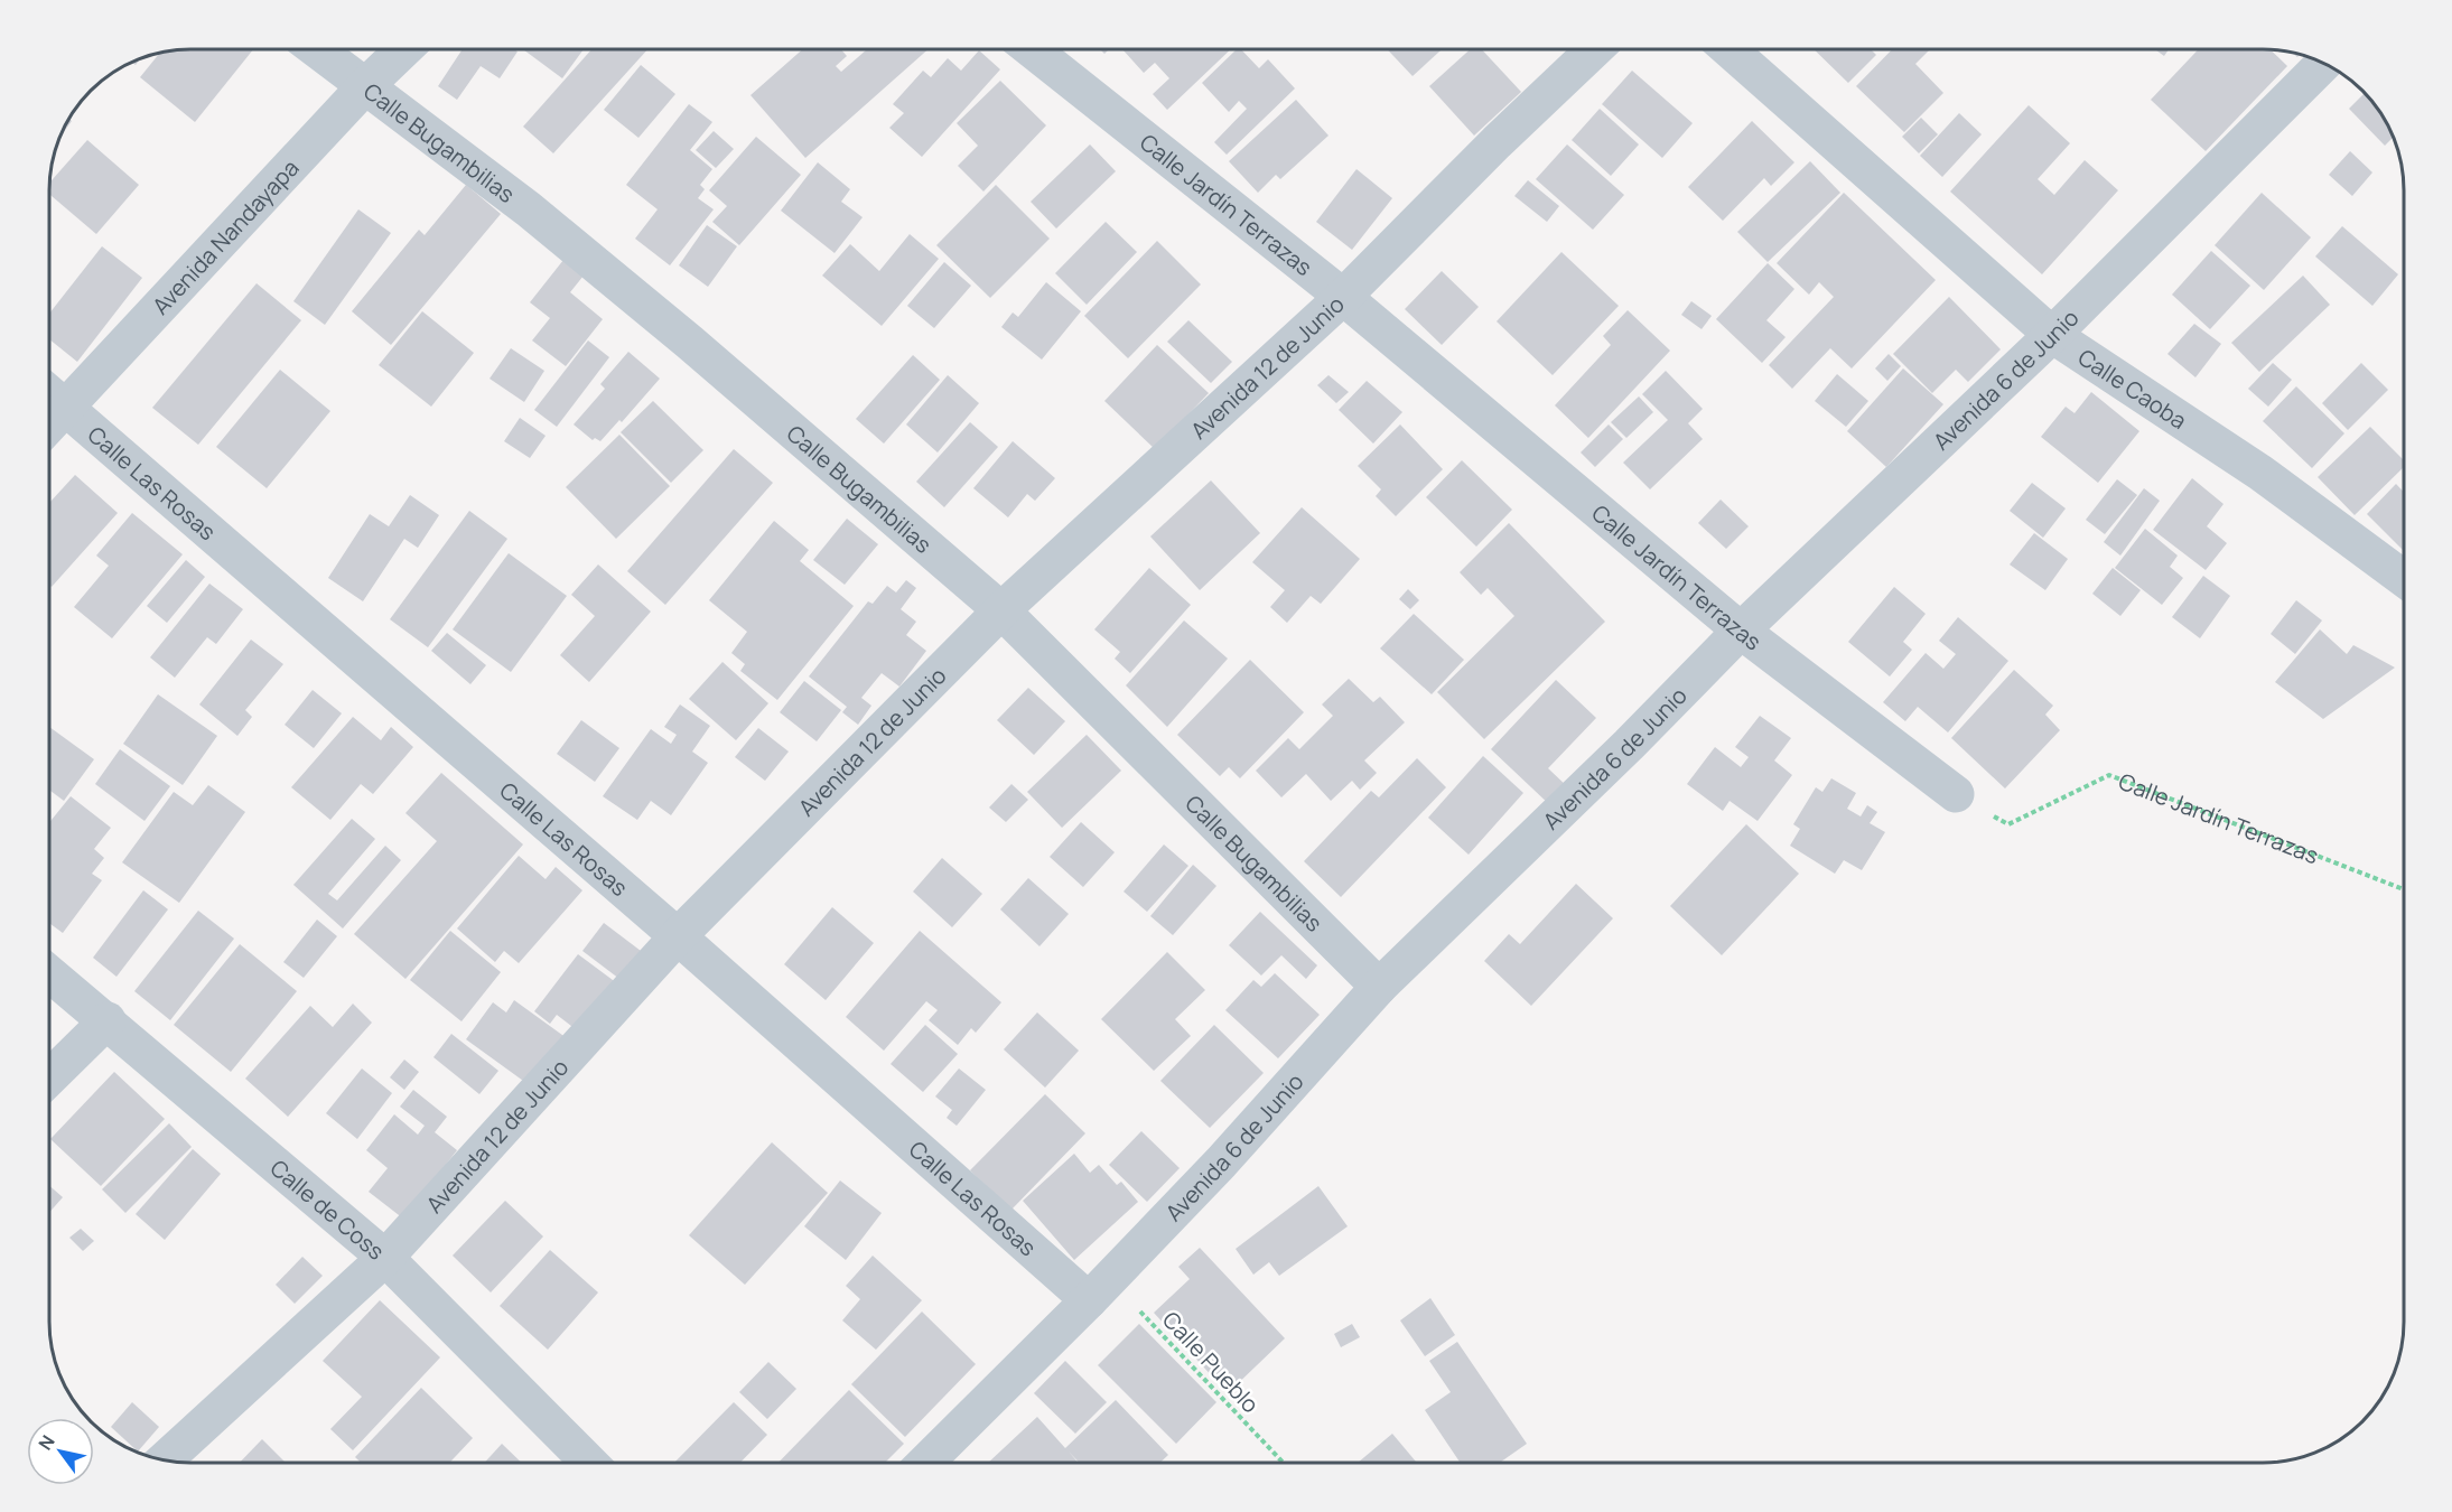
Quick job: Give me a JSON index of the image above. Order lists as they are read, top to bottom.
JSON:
{
  "streets": {
    "street": [
      "Calle Bugambilias",
      "Calle Jardín Terrazas",
      "Avenida Nandayapa",
      "Avenida 12 de Junio",
      "Avenida 6 de Junio",
      "Calle Caoba",
      "Calle Las Rosas",
      "Calle de Coss"
    ],
    "path": ["Calle Pueblo"]
  },
  "crossings": [
    ["Calle Bugambilias", "Avenida Nandayapa"],
    ["Calle Bugambilias", "Avenida 12 de Junio"],
    ["Calle Bugambilias", "Avenida 6 de Junio"],
    ["Calle Jardín Terrazas", "Avenida 12 de Junio"],
    ["Calle Jardín Terrazas", "Avenida 6 de Junio"],
    ["Avenida Nandayapa", "Calle Las Rosas"],
    ["Avenida 12 de Junio", "Calle Las Rosas"],
    ["Avenida 12 de Junio", "Calle de Coss"],
    ["Avenida 6 de Junio", "Calle Caoba"],
    ["Avenida 6 de Junio", "Calle Las Rosas"],
    ["Avenida 6 de Junio", "Calle Pueblo"],
    ["Calle Las Rosas", "Calle Pueblo"]
  ],
  "north": "top left"
}
